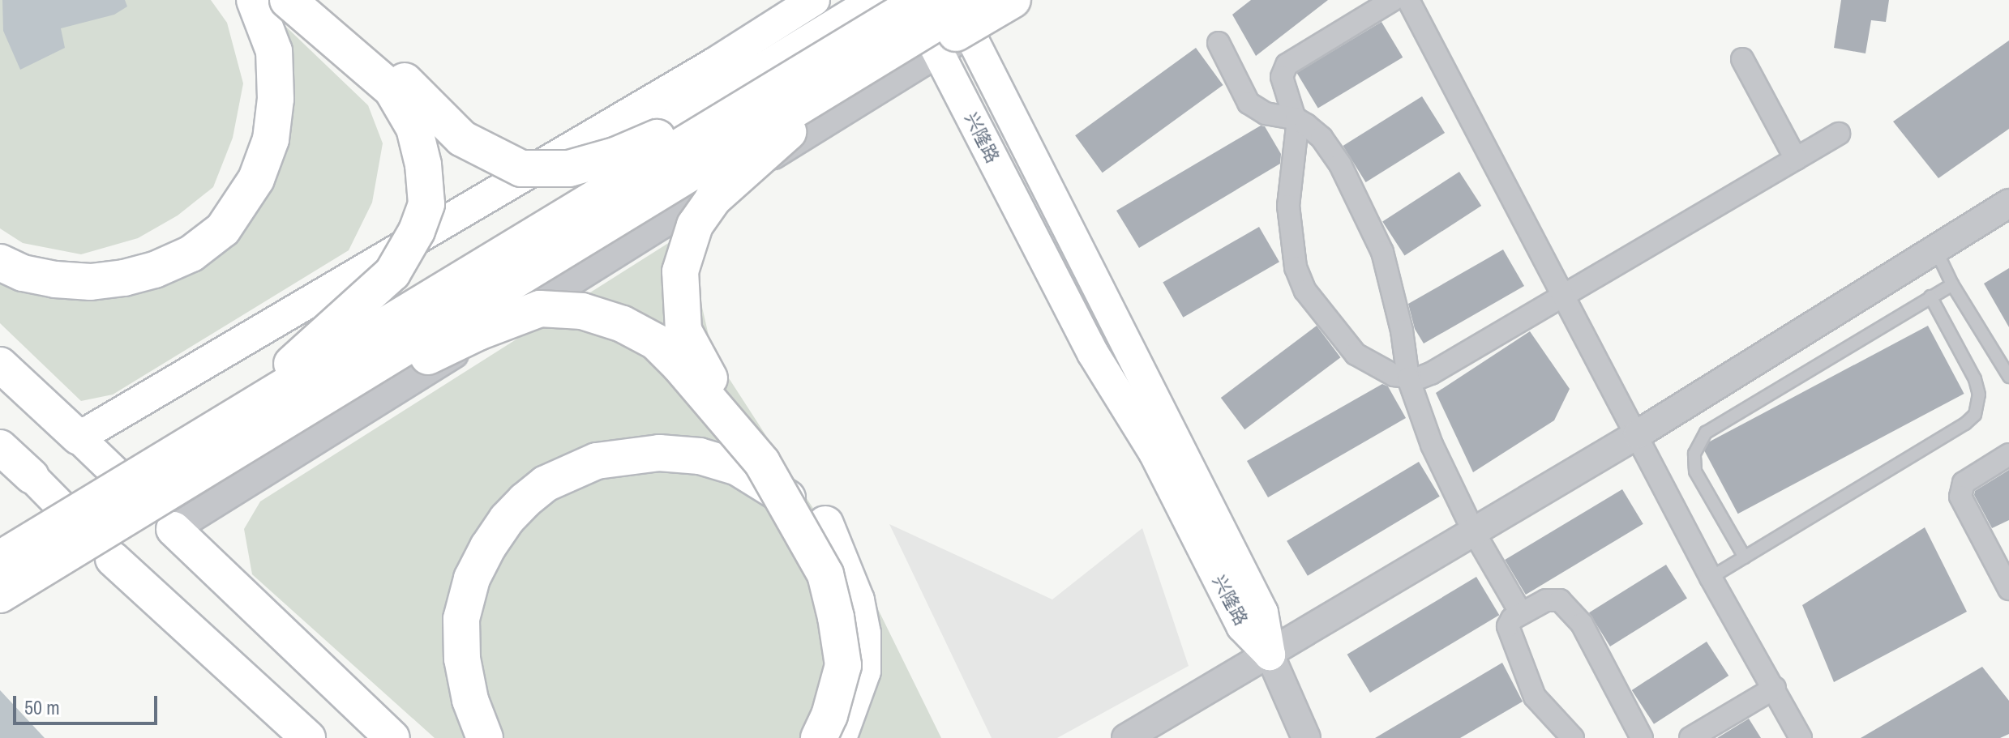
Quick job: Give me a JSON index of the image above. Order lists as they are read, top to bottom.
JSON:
{
  "streets": {
    "main road": ["兴隆路"]
  },
  "scale_bar": "50 m"
}
